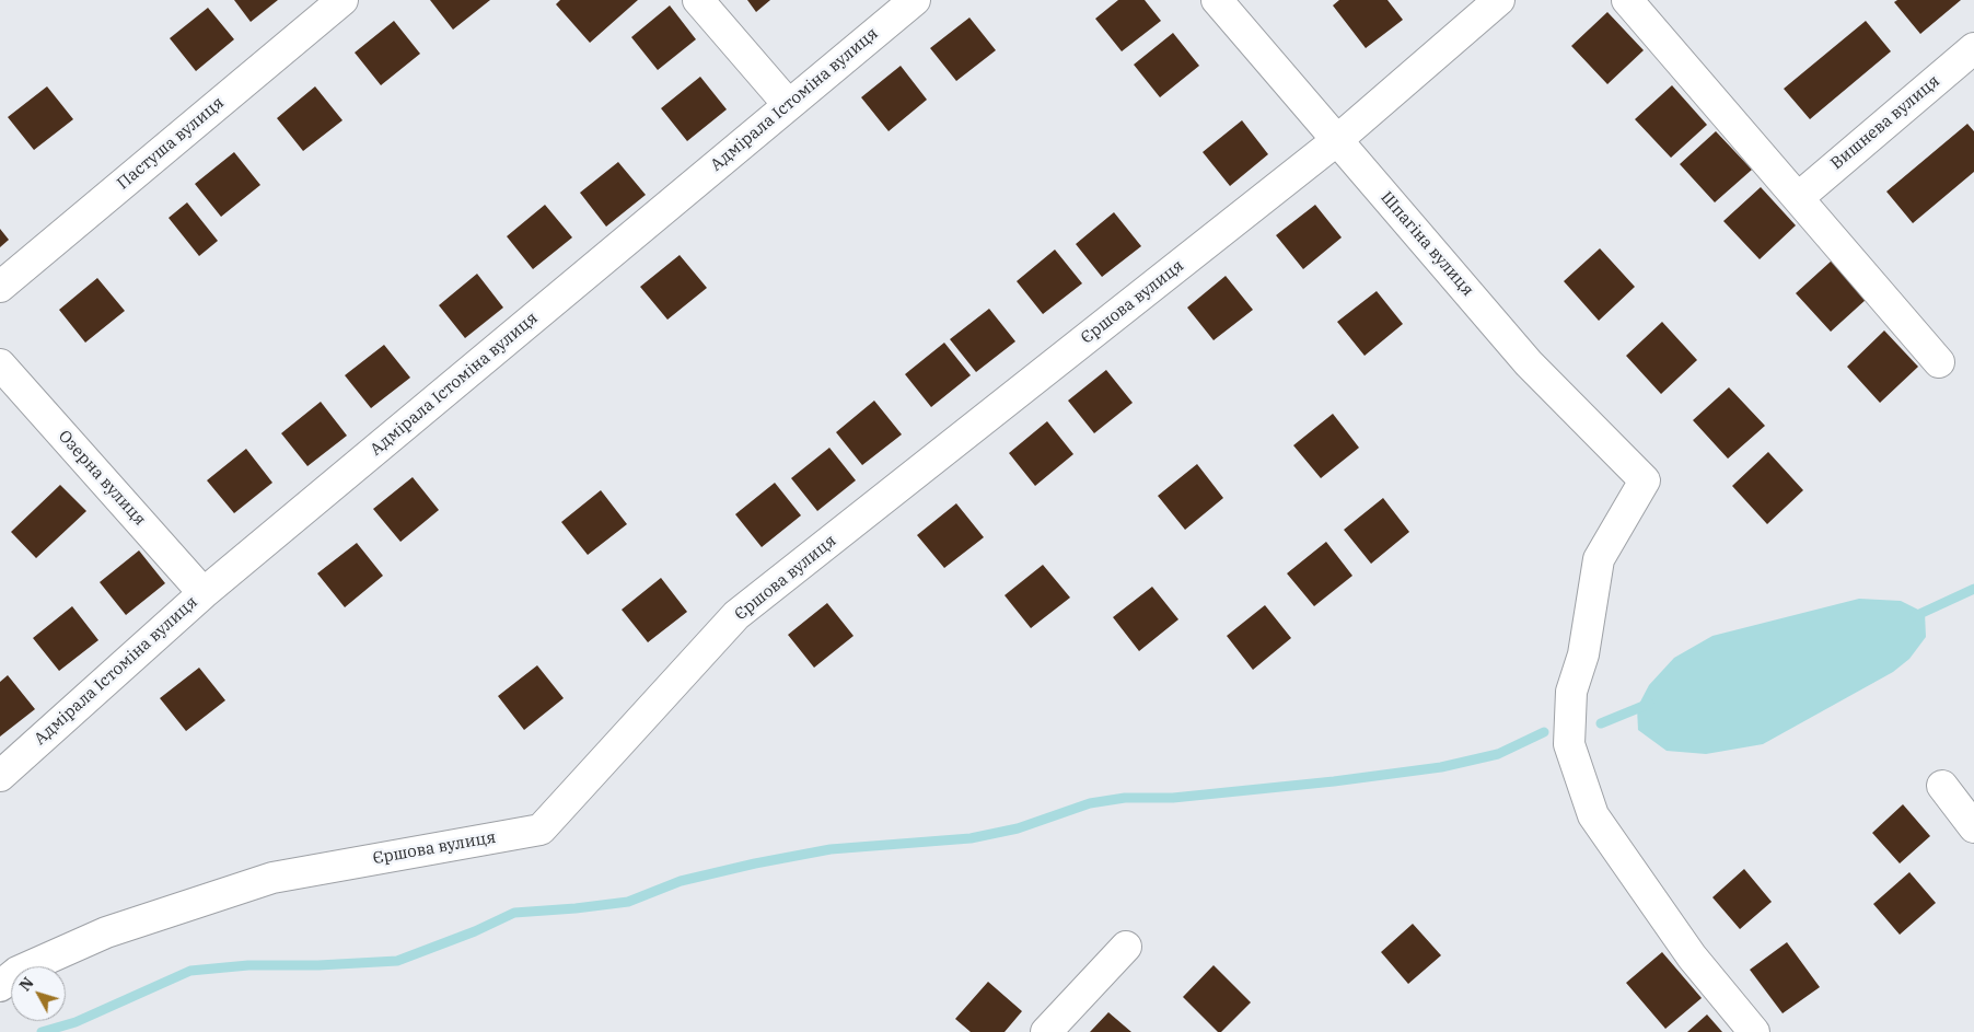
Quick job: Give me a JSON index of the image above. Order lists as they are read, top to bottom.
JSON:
{
  "streets": {
    "street": [
      "Адмірала Істоміна вулиця",
      "Вишнева вулиця",
      "Пастуша вулиця",
      "Шпагіна вулиця",
      "Єршова вулиця",
      "Озерна вулиця"
    ]
  },
  "crossings": [
    ["Адмірала Істоміна вулиця", "Озерна вулиця"],
    ["Шпагіна вулиця", "Єршова вулиця"]
  ],
  "north": "top left"
}
